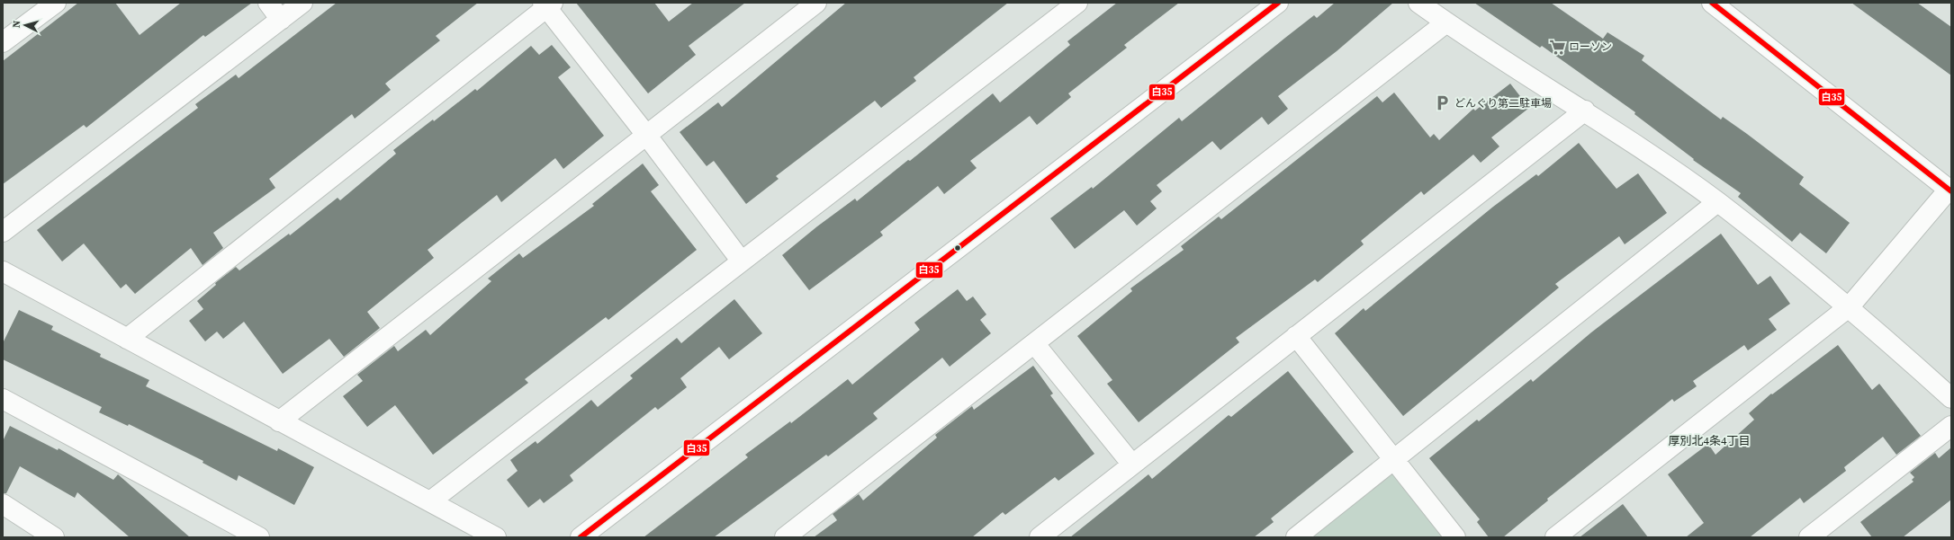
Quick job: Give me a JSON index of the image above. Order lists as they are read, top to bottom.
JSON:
{
  "districts": ["厚別北4条4丁目"],
  "places": {
    "supermarket": ["ローソン"],
    "parking": ["どんぐり第二駐車場"]
  },
  "lines": ["transit line 白35"],
  "north": "left"
}
